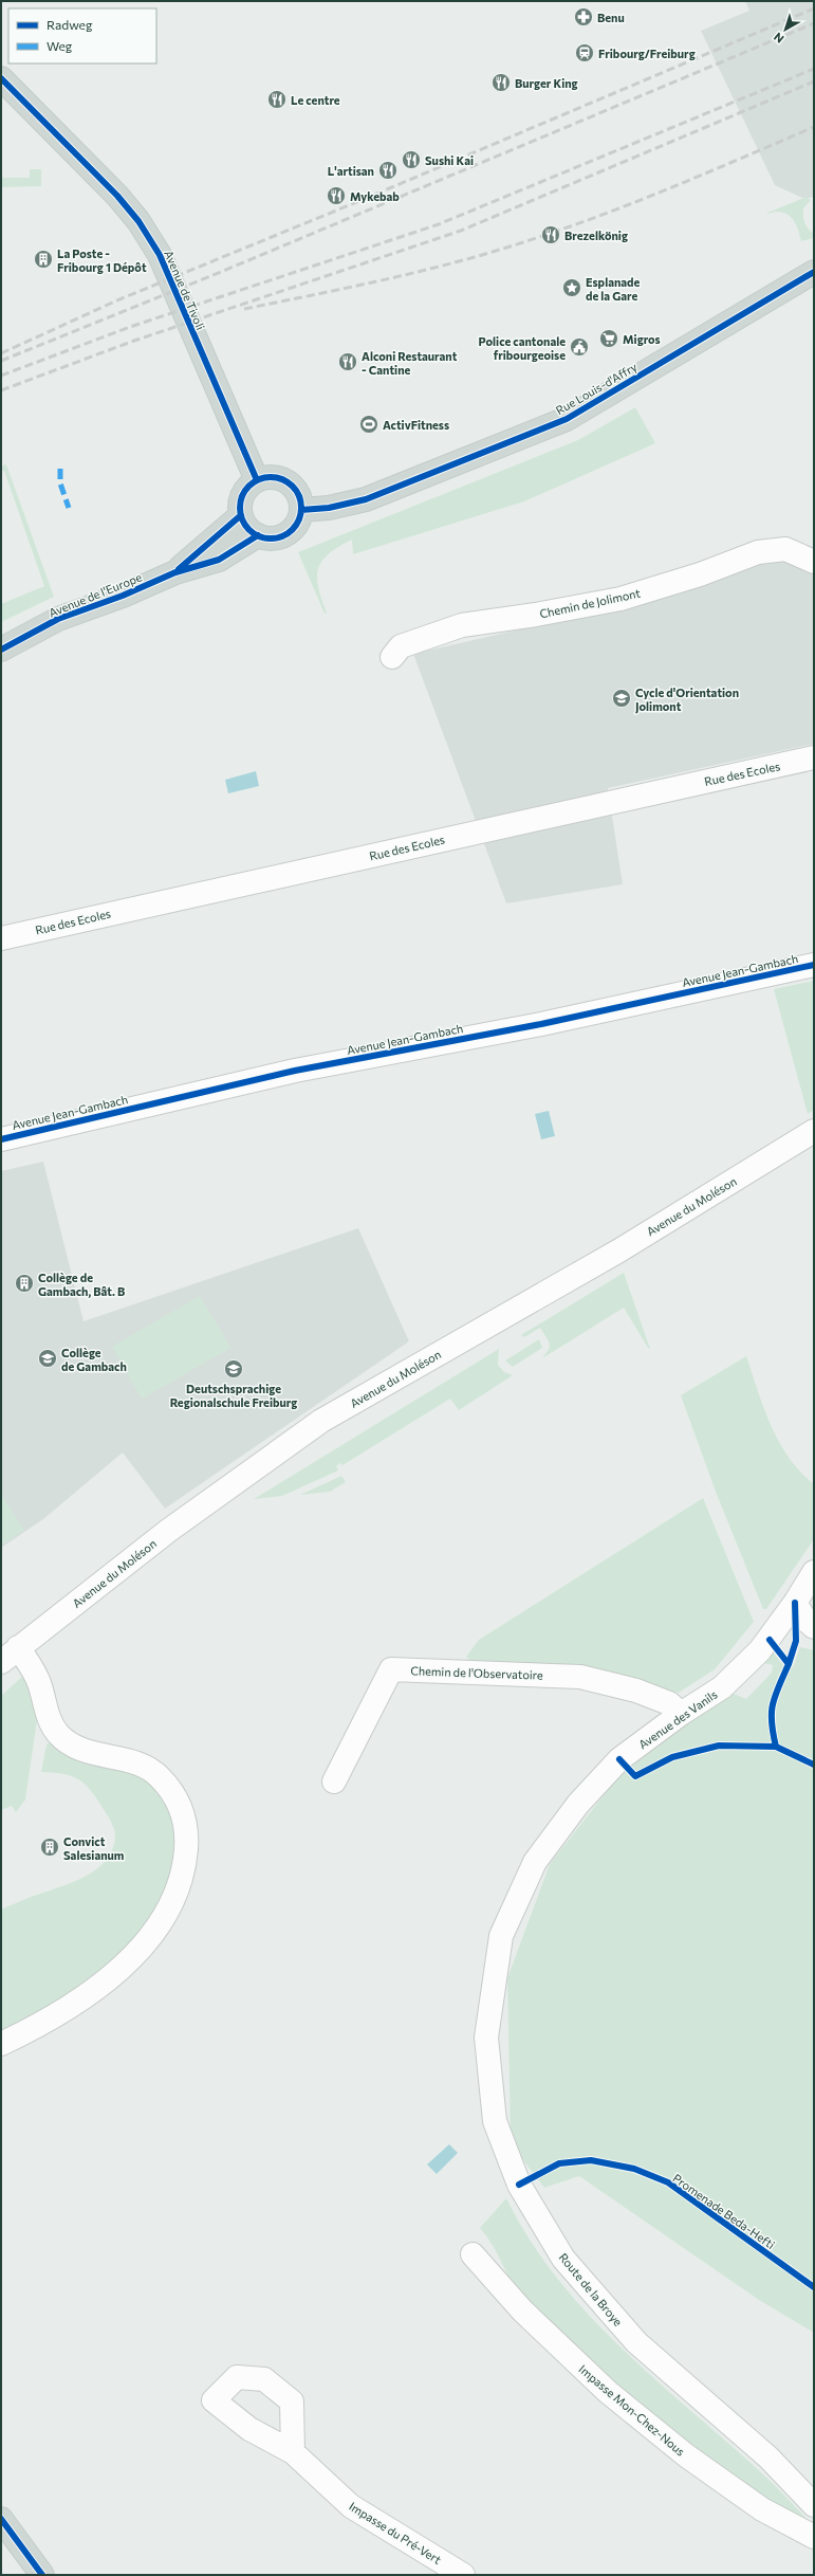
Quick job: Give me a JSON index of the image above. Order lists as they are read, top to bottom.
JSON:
{
  "streets": {
    "main road": ["Avenue de Tivoli", "Rue Louis-d'Affry", "Avenue de l'Europe"],
    "street": [
      "Chemin de Jolimont",
      "Rue des Ecoles",
      "Avenue Jean-Gambach",
      "Avenue du Moléson",
      "Chemin de l'Observatoire",
      "Avenue des Vanils",
      "Route de la Broye",
      "Impasse Mon-Chez-Nous",
      "Impasse du Pré-Vert"
    ],
    "cycle path": ["Promenade Beda-Hefti"]
  },
  "crossings": [
    ["Avenue de Tivoli", "Rue Louis-d'Affry"],
    ["Avenue de Tivoli", "Avenue de l'Europe"],
    ["Rue Louis-d'Affry", "Avenue de l'Europe"],
    ["Chemin de l'Observatoire", "Avenue des Vanils"],
    ["Avenue des Vanils", "Route de la Broye"]
  ],
  "places": {
    "pharmacy": ["Benu"],
    "station": ["Fribourg/Freiburg"],
    "restaurant": [
      "Burger King",
      "Le centre",
      "Sushi Kai",
      "L'artisan",
      "Mykebab",
      "Brezelkönig",
      "Alconi Restaurant - Cantine"
    ],
    "building": ["La Poste - Fribourg 1 Dépôt", "Collège de Gambach, Bât. B", "Convict Salesianum"],
    "place": ["Esplanade de la Gare"],
    "supermarket": ["Migros"],
    "public building": ["Police cantonale fribourgeoise"],
    "sports": ["ActivFitness"],
    "school or university": ["Cycle d'Orientation Jolimont", "Collège de Gambach", "Deutschsprachige Regionalschule Freiburg"]
  },
  "legend": ["Radweg", "Weg"],
  "north": "bottom left"
}
